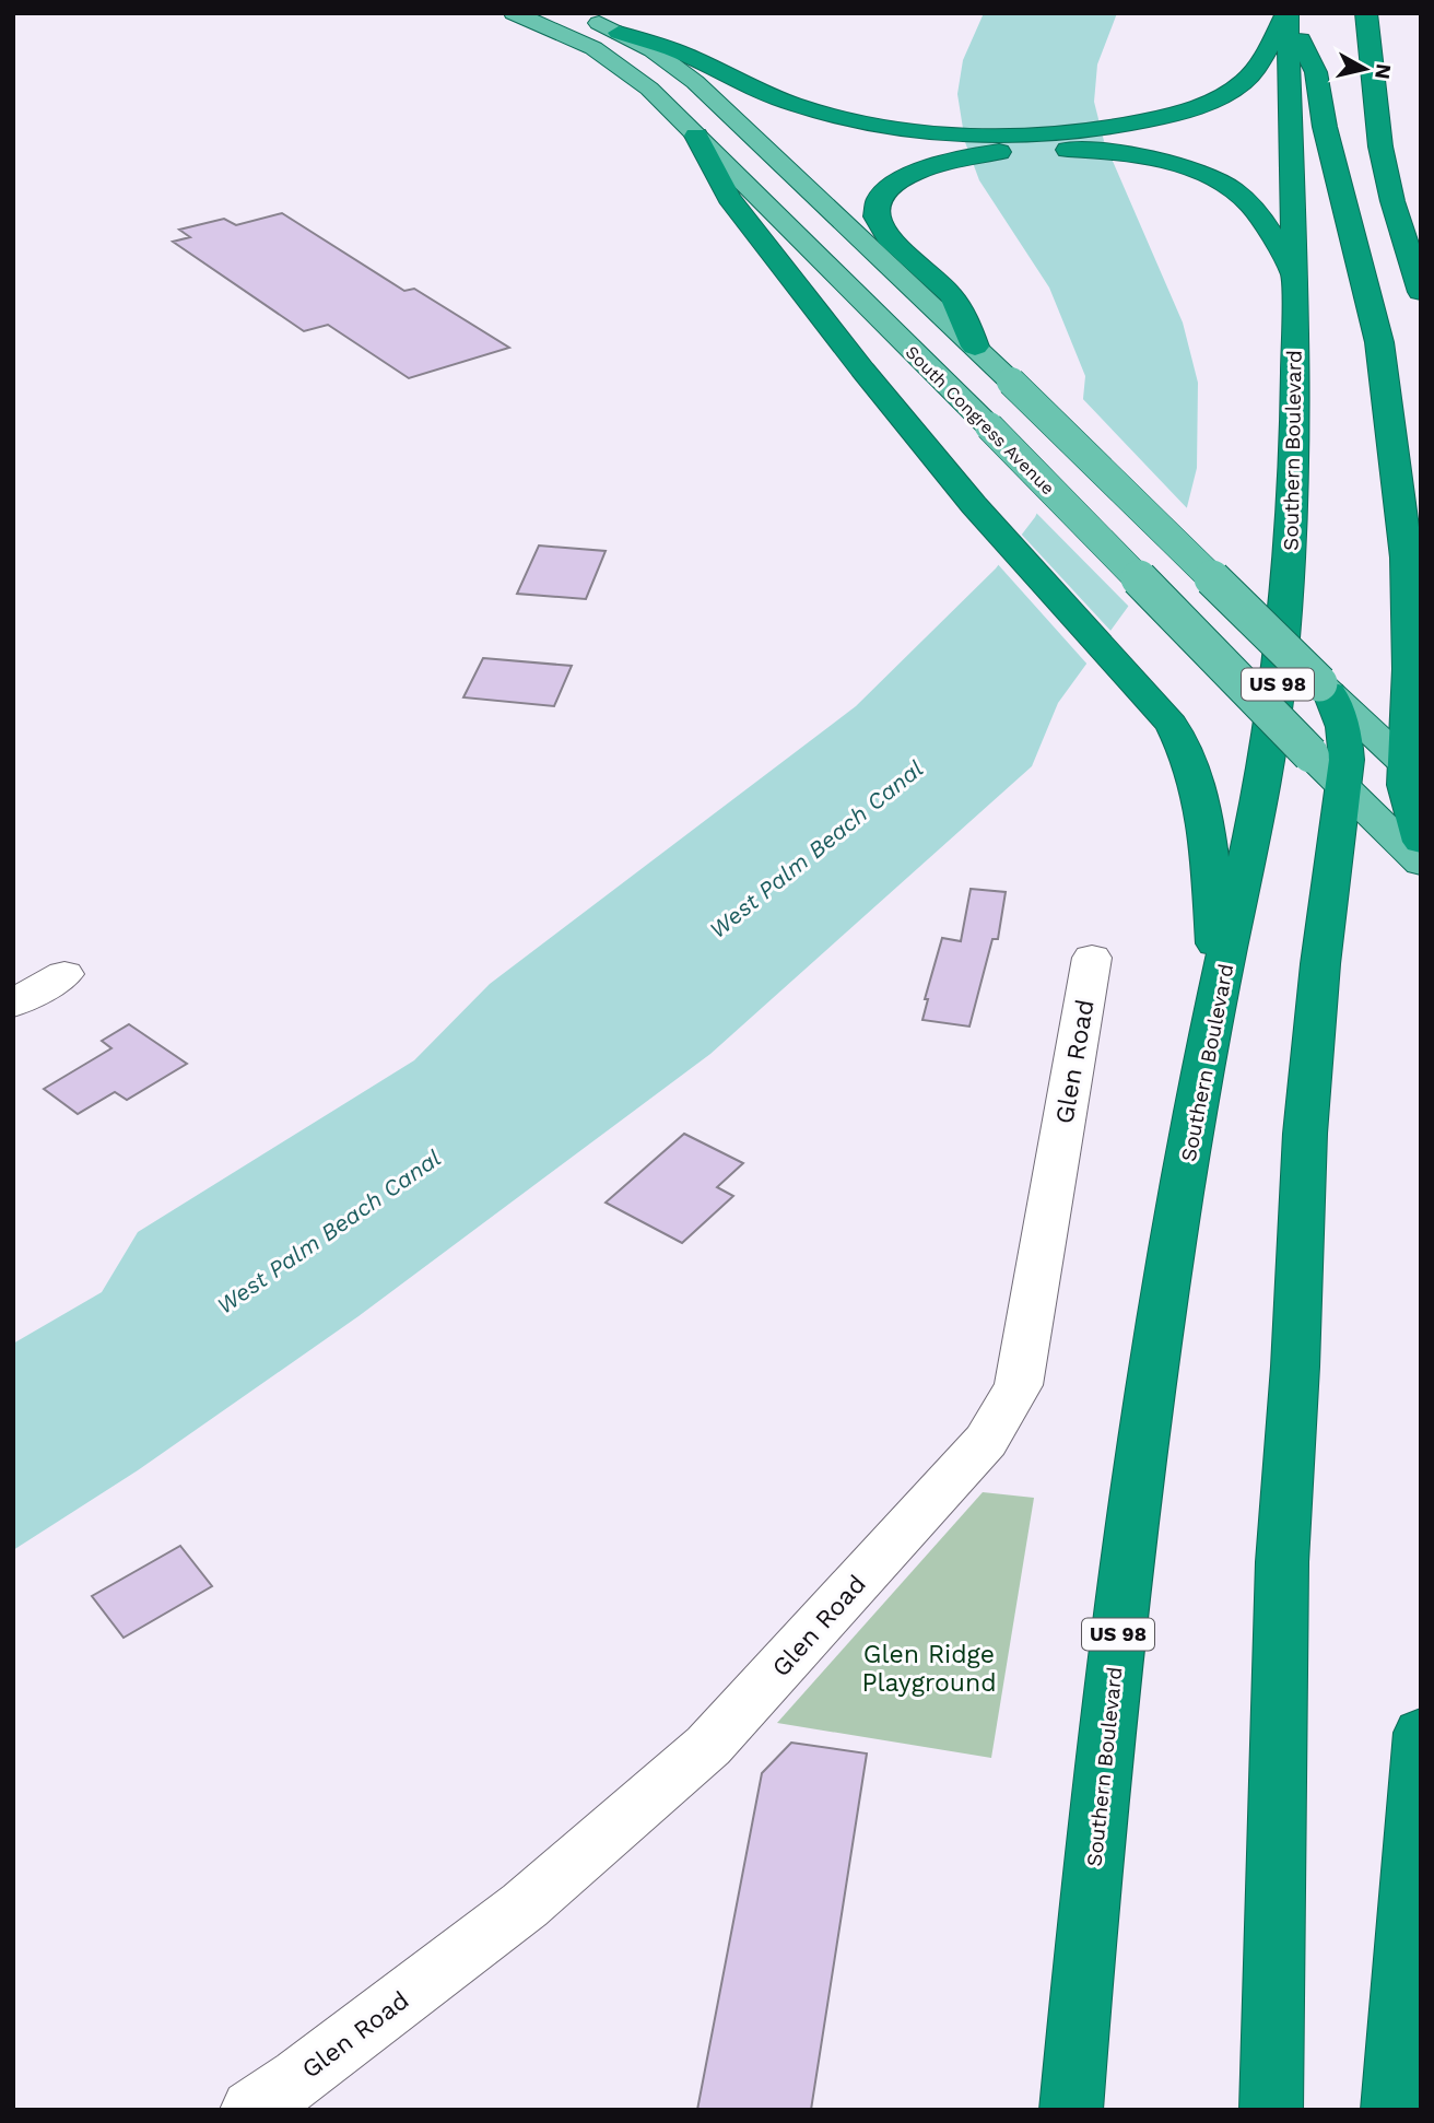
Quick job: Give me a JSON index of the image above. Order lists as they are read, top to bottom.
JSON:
{
  "streets": {
    "highway": ["Southern Boulevard", "US 98"],
    "main road": ["South Congress Avenue"],
    "street": ["Glen Road"]
  },
  "water": ["West Palm Beach Canal"],
  "parks": ["Glen Ridge Playground"],
  "north": "right"
}
